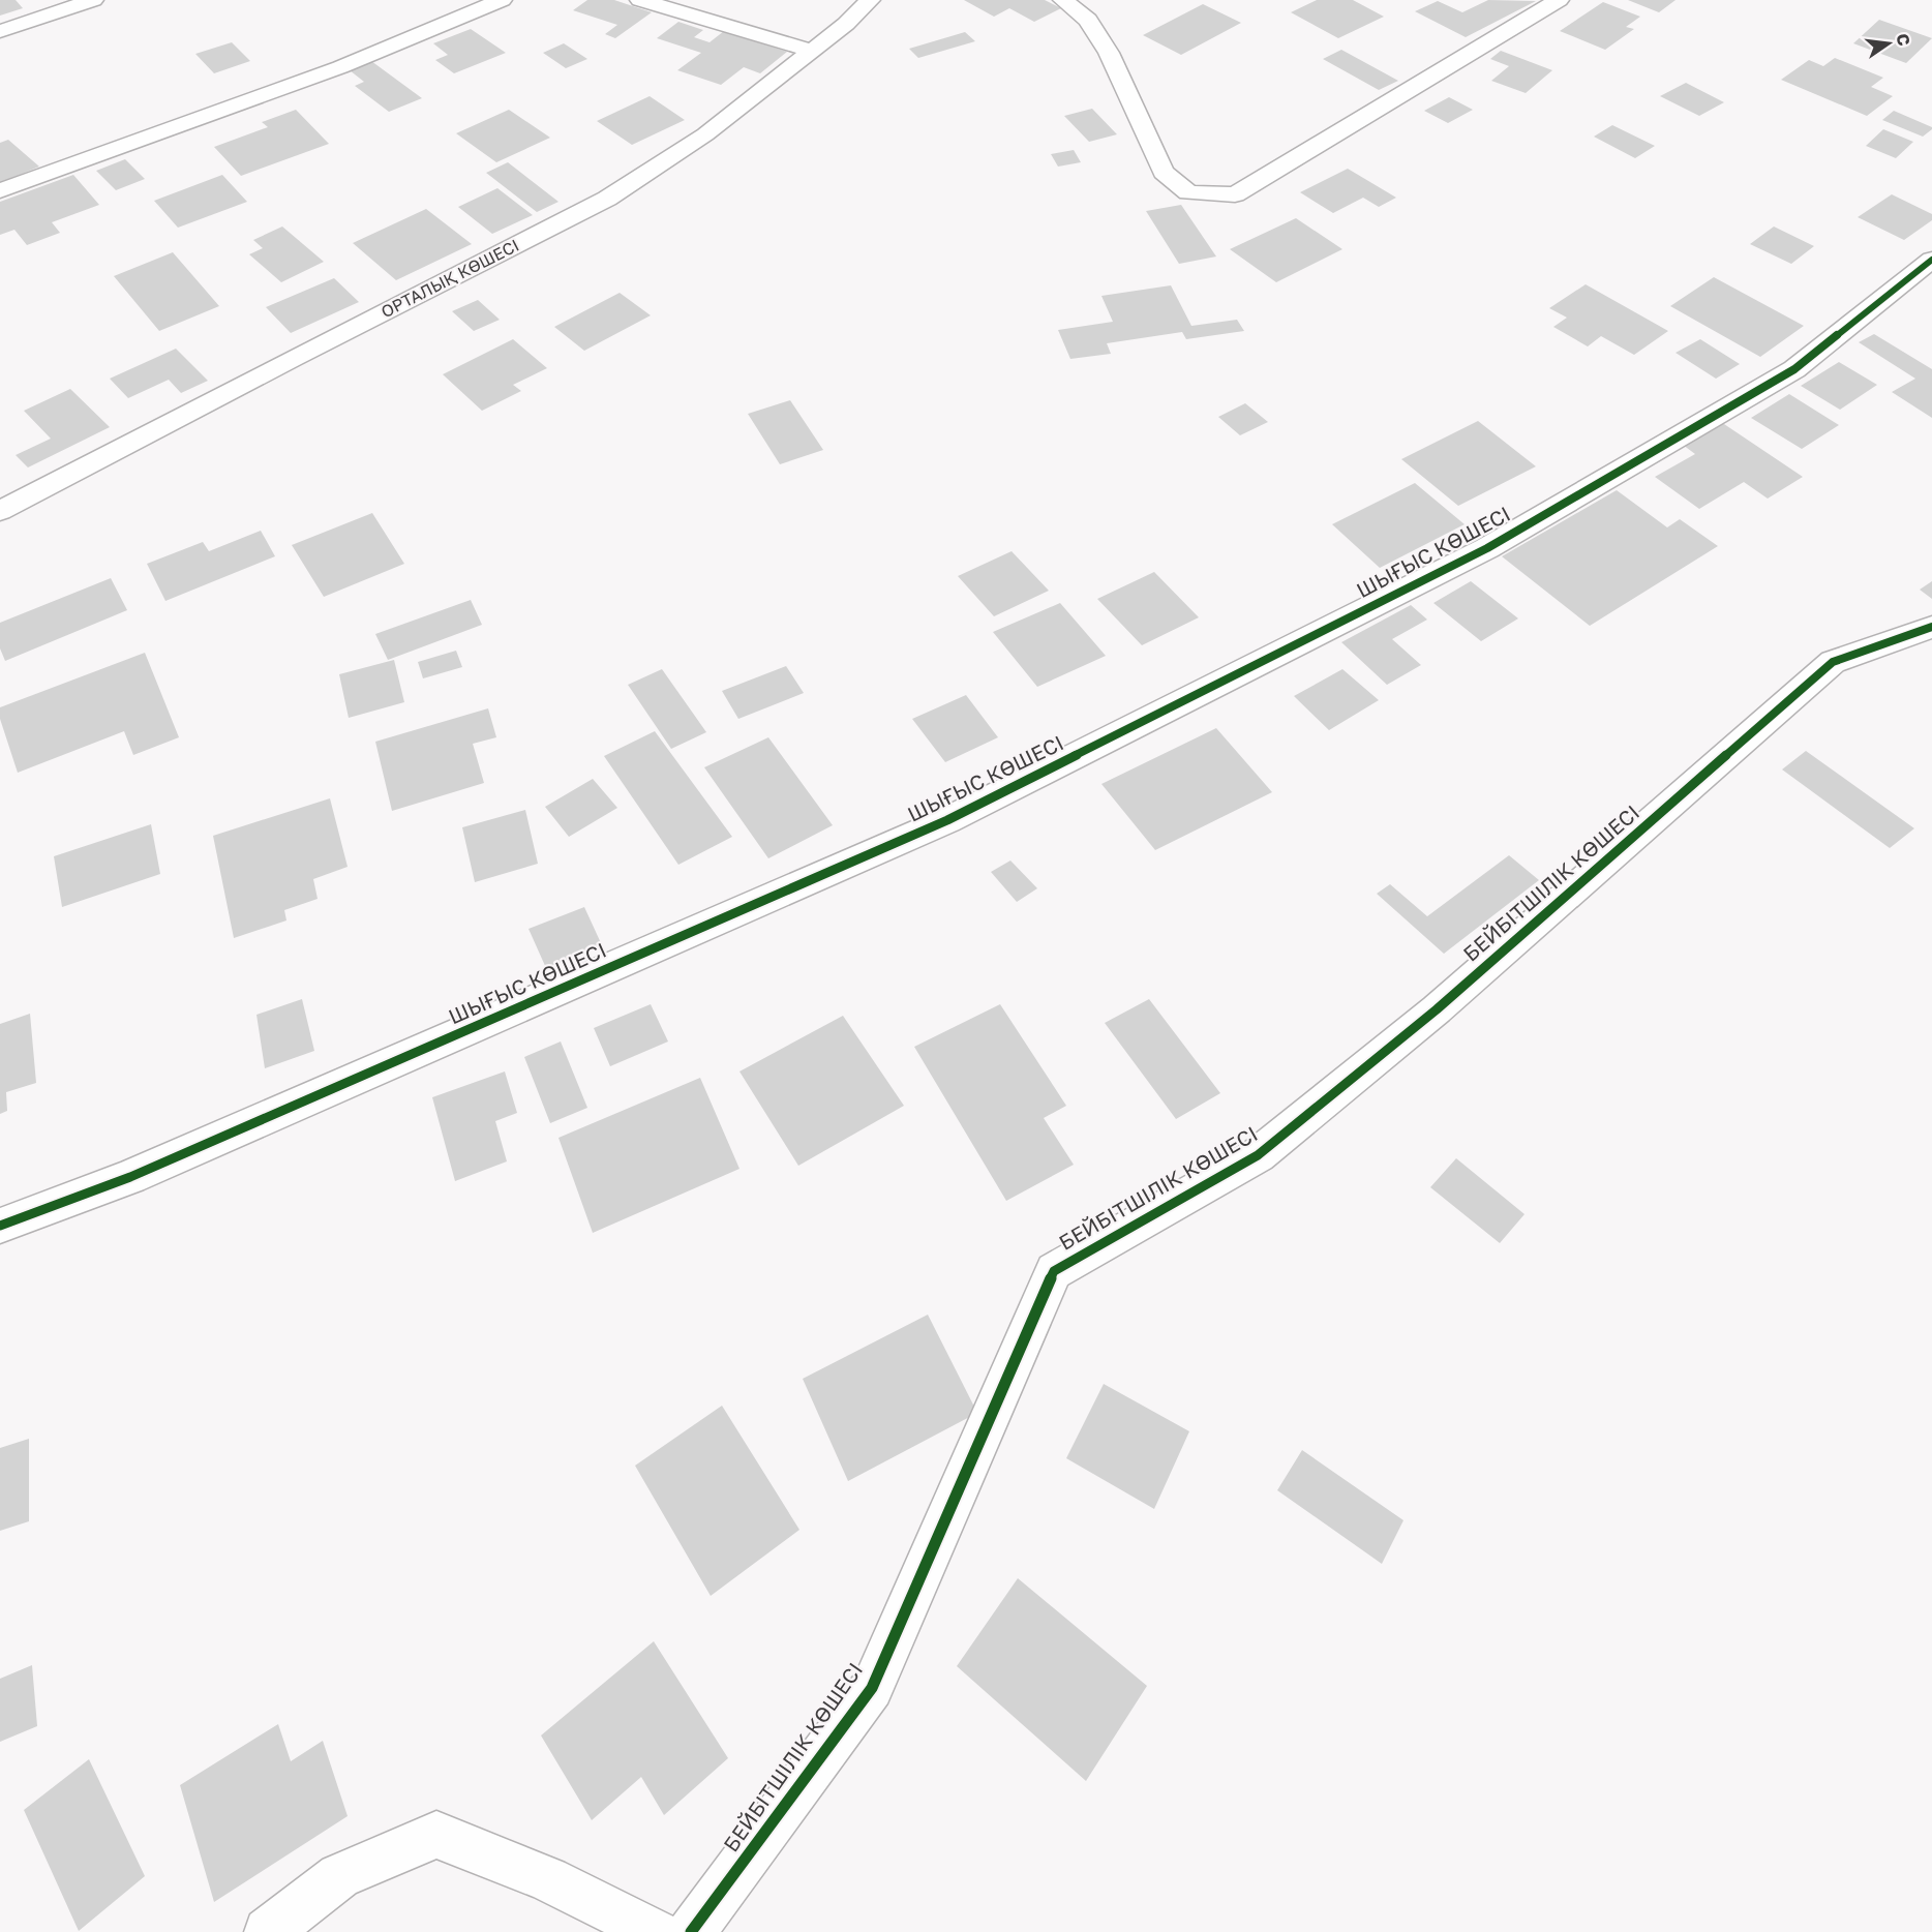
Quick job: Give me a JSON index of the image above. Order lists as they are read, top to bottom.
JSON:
{
  "streets": {
    "street": ["ОРТАЛЫҚ КӨШЕСІ", "ШЫҒЫС КӨШЕСІ", "БЕЙБІТШІЛІК КӨШЕСІ"]
  },
  "north": "right"
}
